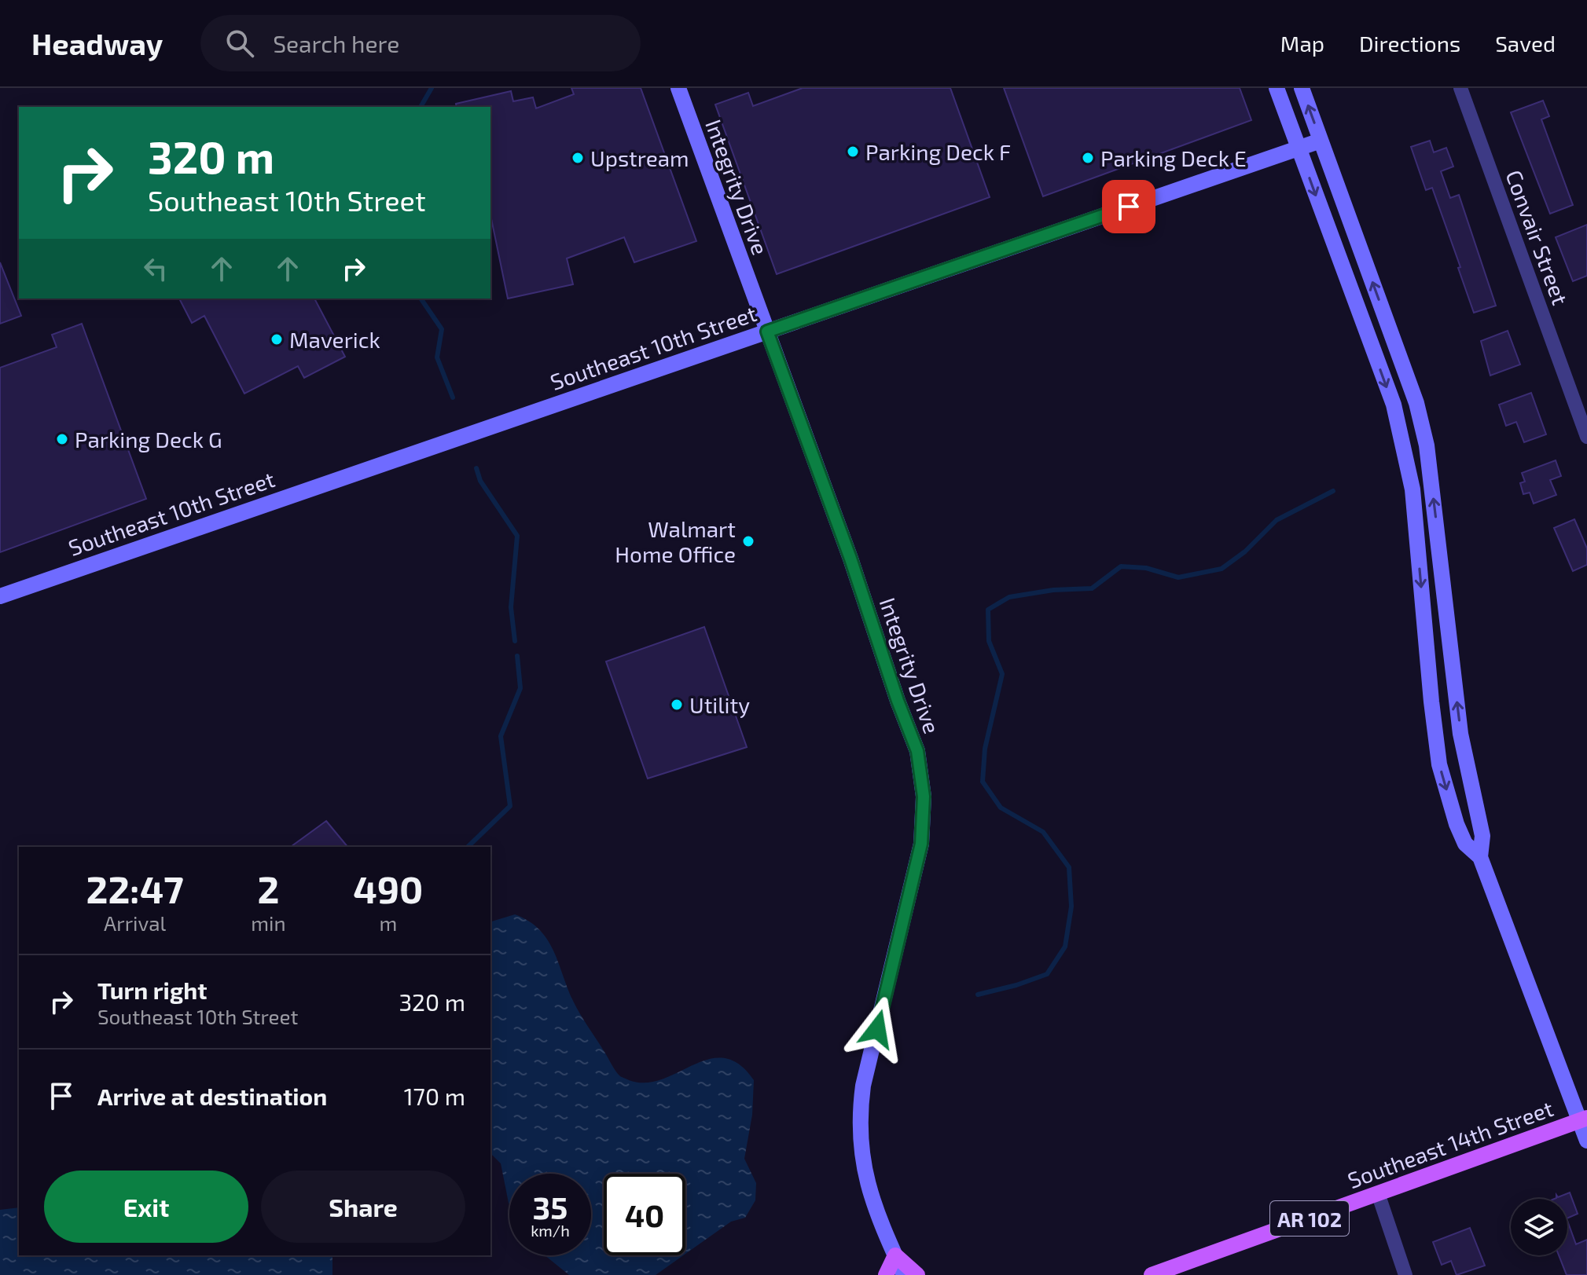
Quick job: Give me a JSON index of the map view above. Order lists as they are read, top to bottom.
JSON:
{
  "streets": {
    "main road": ["Southeast 14th Street", "AR 102"],
    "street": ["Integrity Drive", "Convair Street", "Southeast 10th Street"]
  },
  "crossings": [
    ["Integrity Drive", "Southeast 10th Street"]
  ],
  "places": [
    "Parking Deck F",
    "Upstream",
    "Parking Deck E",
    "Maverick",
    "Parking Deck G",
    "Walmart Home Office",
    "Utility"
  ],
  "page": {
    "header": "Headway",
    "search": "Search here",
    "nav": ["Map", "Directions", "Saved"],
    "turn": ["320 m", "Southeast 10th Street"],
    "eta": [
      "22:47",
      "Arrival",
      "2",
      "min",
      "490",
      "m"
    ],
    "list": [
      {
        "name": "Turn right",
        "note": "Southeast 10th Street",
        "value": "320 m"
      },
      {
        "name": "Arrive at destination",
        "value": "170 m"
      }
    ],
    "buttons": ["Exit", "Share"],
    "speed": "35 km/h",
    "limit": "40"
  }
}
